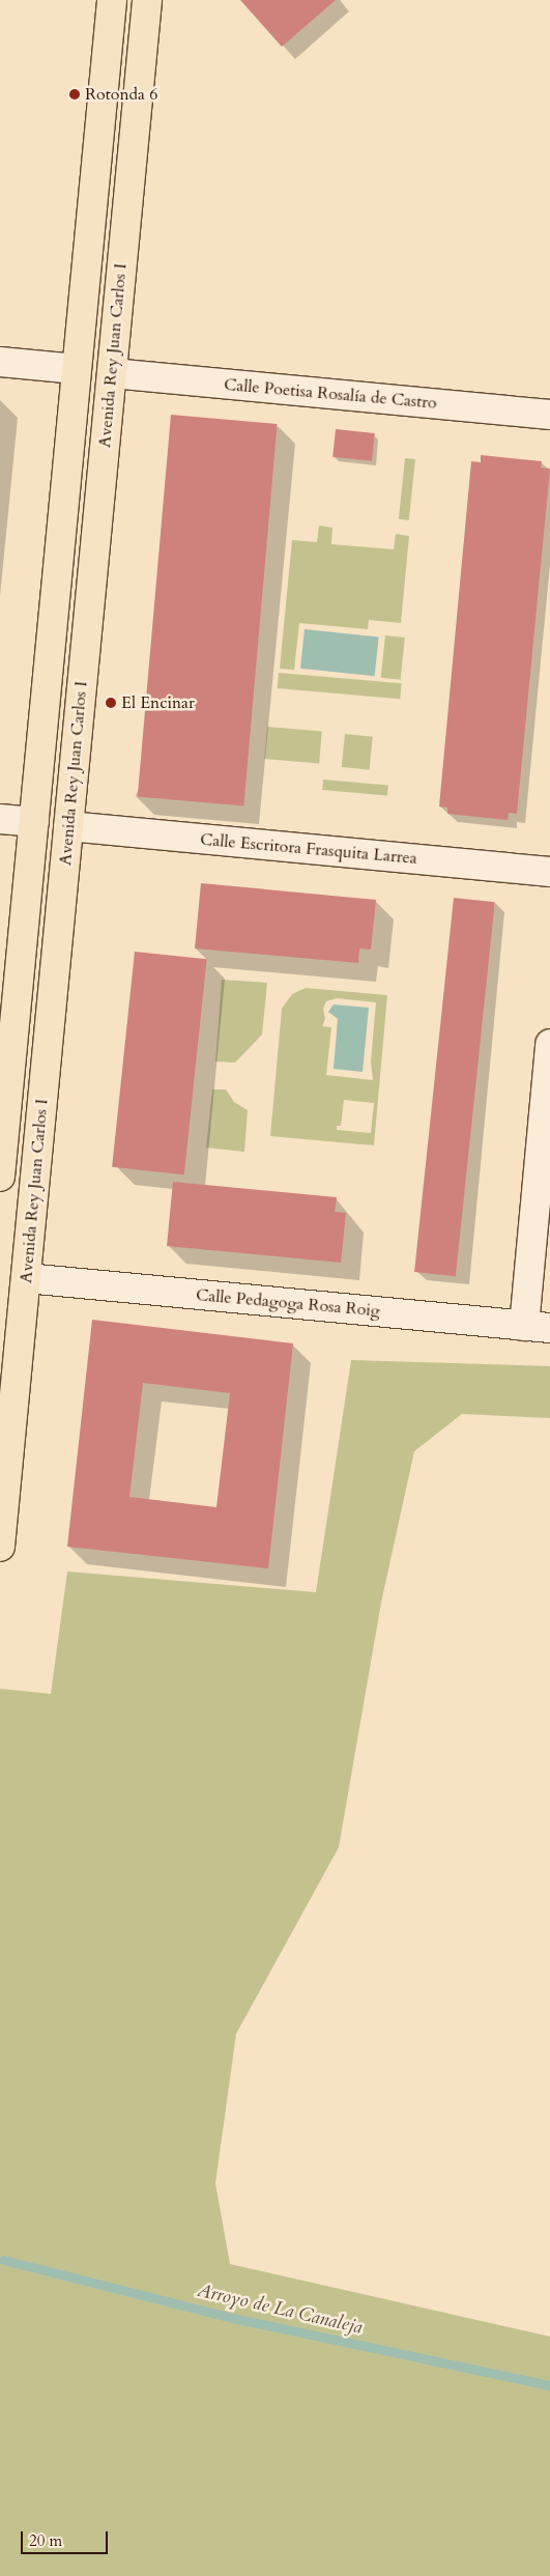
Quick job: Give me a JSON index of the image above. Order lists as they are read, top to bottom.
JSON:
{
  "streets": {
    "main road": ["Avenida Rey Juan Carlos I"],
    "street": ["Calle Poetisa Rosalía de Castro", "Calle Escritora Frasquita Larrea", "Calle Pedagoga Rosa Roig"]
  },
  "crossings": [
    ["Avenida Rey Juan Carlos I", "Calle Poetisa Rosalía de Castro"],
    ["Avenida Rey Juan Carlos I", "Calle Escritora Frasquita Larrea"],
    ["Avenida Rey Juan Carlos I", "Calle Pedagoga Rosa Roig"]
  ],
  "water": ["Arroyo de La Canaleja"],
  "places": ["Rotonda 6", "El Encinar"],
  "scale_bar": "20 m"
}
